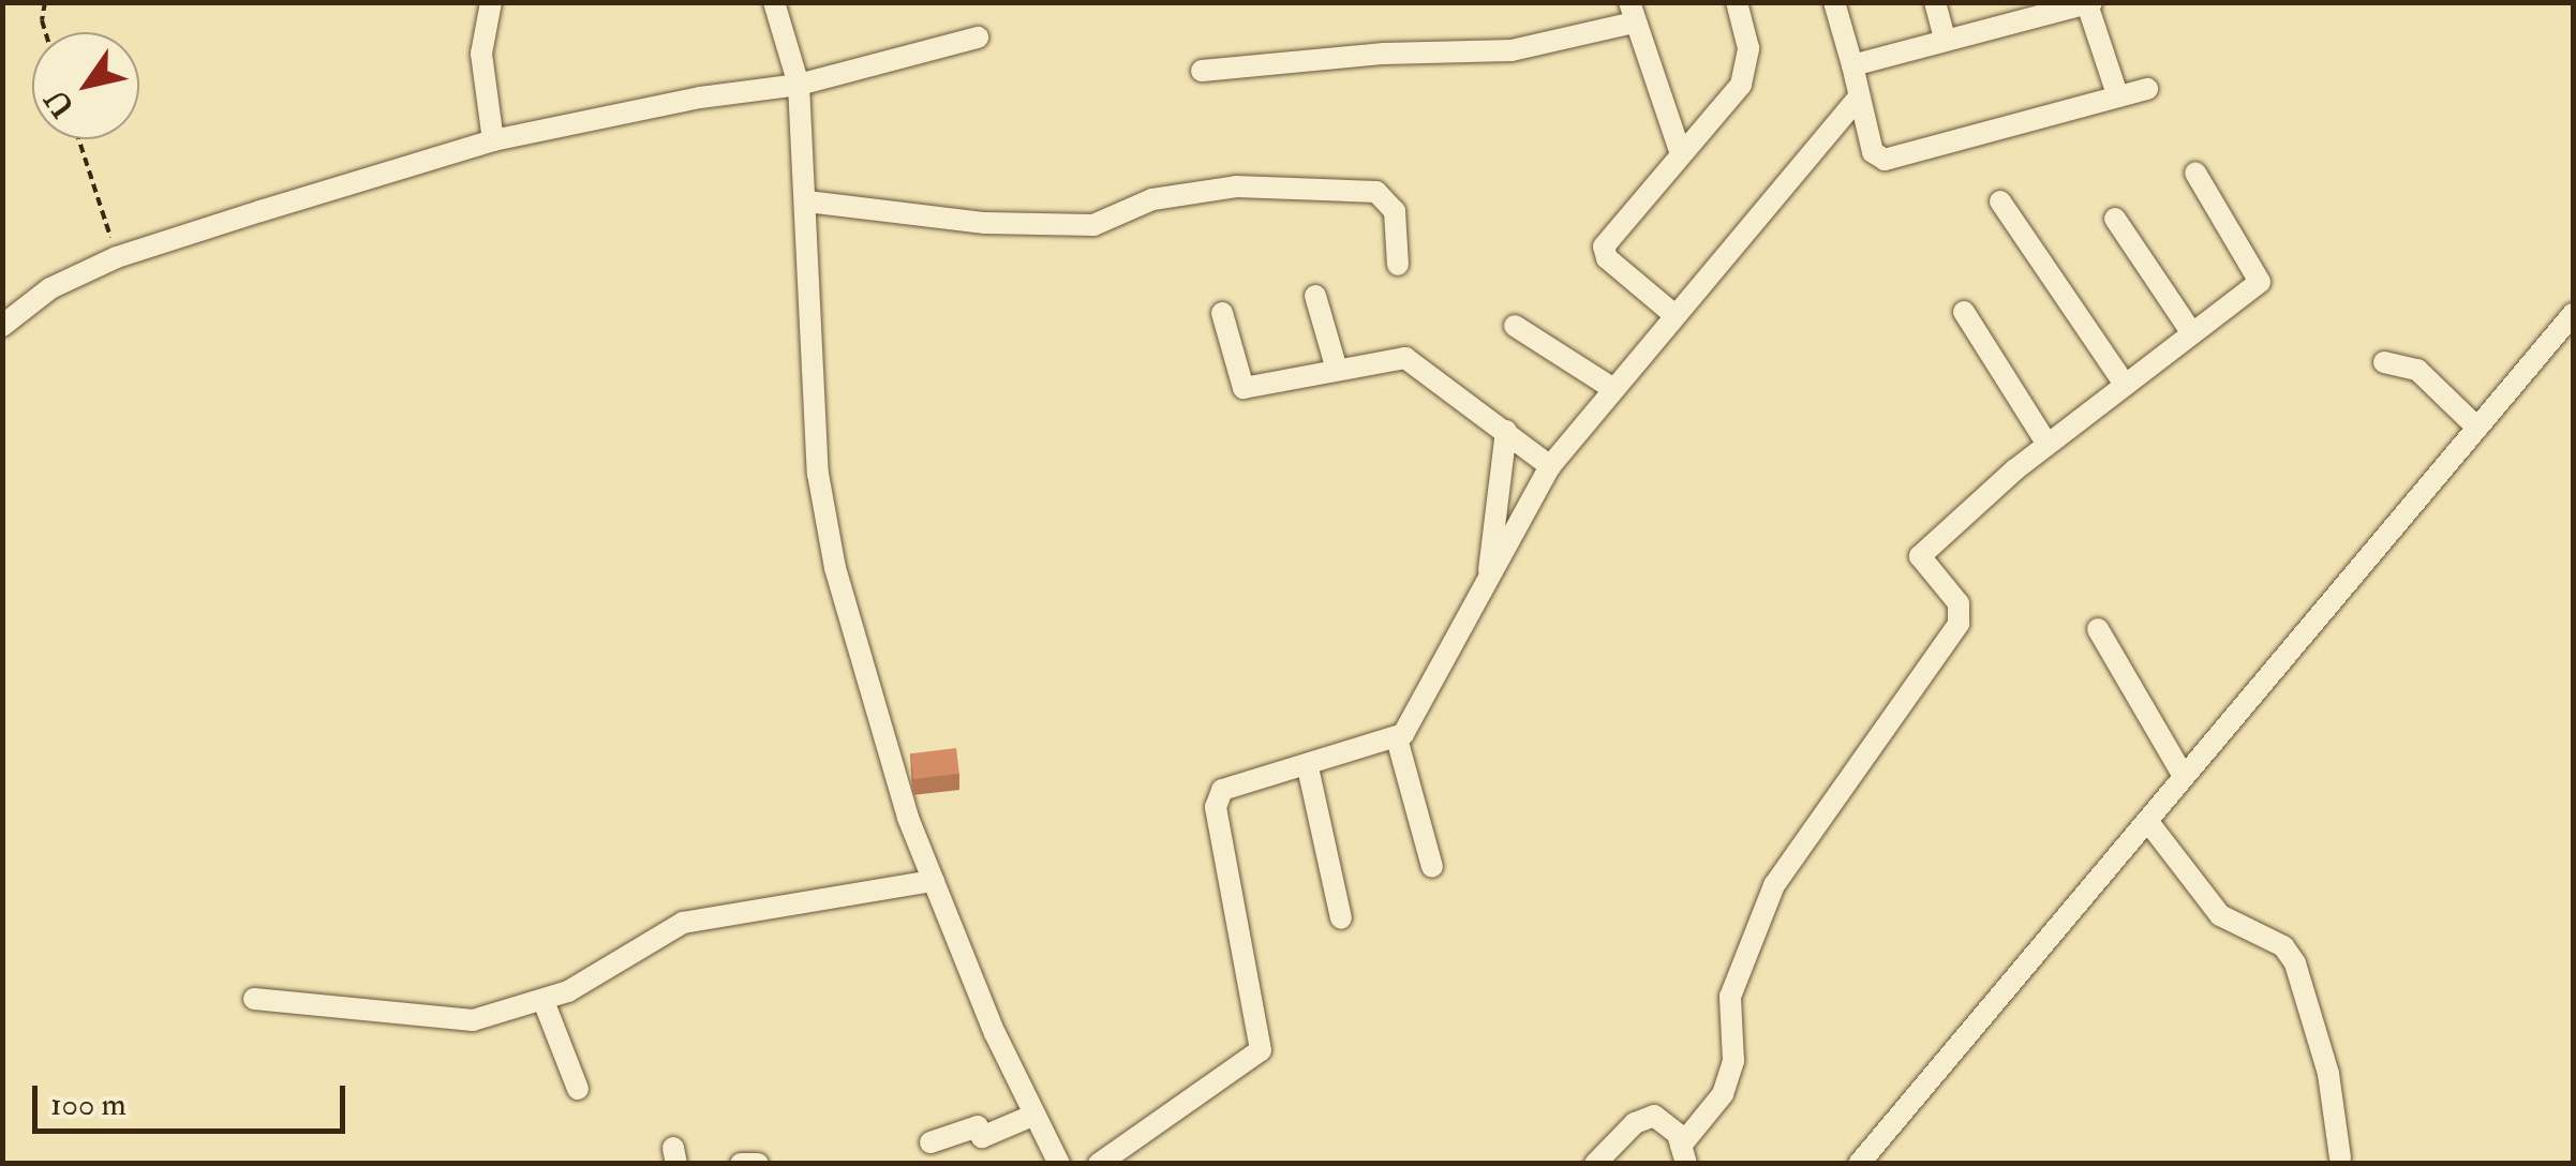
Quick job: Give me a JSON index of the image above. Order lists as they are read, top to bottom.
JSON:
{
  "scale_bar": "100 m",
  "north": "bottom left"
}
